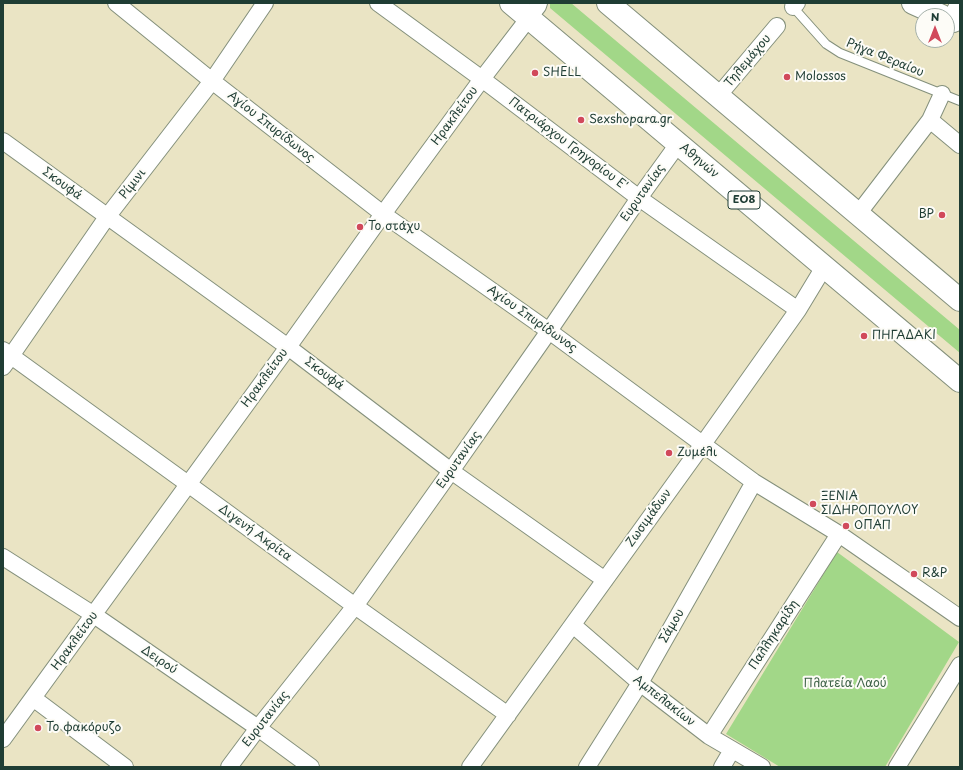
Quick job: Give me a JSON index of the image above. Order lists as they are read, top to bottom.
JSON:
{
  "streets": {
    "main road": ["Αθηνών", "ΕΟ8"],
    "street": [
      "Τηλεμάχου",
      "Ηρακλείτου",
      "Αγίου Σπυρίδωνος",
      "Πατριάρχου Γρηγορίου Ε'",
      "Σκουφά",
      "Ρίμινι",
      "Ευρυτανίας",
      "Ζωσιμάδων",
      "Διγενή Ακρίτα",
      "Σάμου",
      "Παλληκαρίδη",
      "Δειρού",
      "Αμπελακίων"
    ],
    "lane": ["Ρήγα Φεραίου"]
  },
  "crossings": [
    ["Ηρακλείτου", "Αγίου Σπυρίδωνος"],
    ["Ηρακλείτου", "Πατριάρχου Γρηγορίου Ε'"],
    ["Ηρακλείτου", "Αθηνών"],
    ["Ηρακλείτου", "Σκουφά"],
    ["Ηρακλείτου", "Διγενή Ακρίτα"],
    ["Ηρακλείτου", "Δειρού"],
    ["Αγίου Σπυρίδωνος", "Ρίμινι"],
    ["Αγίου Σπυρίδωνος", "Ευρυτανίας"],
    ["Αγίου Σπυρίδωνος", "Ζωσιμάδων"],
    ["Αγίου Σπυρίδωνος", "Σάμου"],
    ["Αγίου Σπυρίδωνος", "Παλληκαρίδη"],
    ["Πατριάρχου Γρηγορίου Ε'", "Ευρυτανίας"],
    ["Πατριάρχου Γρηγορίου Ε'", "Ζωσιμάδων"],
    ["Αθηνών", "Ευρυτανίας"],
    ["Αθηνών", "Ζωσιμάδων"],
    ["Σκουφά", "Ρίμινι"],
    ["Σκουφά", "Ευρυτανίας"],
    ["Σκουφά", "Ζωσιμάδων"],
    ["Ρίμινι", "Διγενή Ακρίτα"],
    ["Ευρυτανίας", "Διγενή Ακρίτα"],
    ["Ευρυτανίας", "Δειρού"],
    ["Ζωσιμάδων", "Διγενή Ακρίτα"],
    ["Ζωσιμάδων", "Αμπελακίων"],
    ["Σάμου", "Αμπελακίων"],
    ["Παλληκαρίδη", "Αμπελακίων"]
  ],
  "parks": ["Πλατεία Λαού"],
  "places": [
    "SHELL",
    "Molossos",
    "Sexshopara.gr",
    "BP",
    "Το στάχυ",
    "ΠΗΓΑΔΑΚΙ",
    "Ζυμέλι",
    "ΞΕΝΙΑ ΣΙΔΗΡΟΠΟΥΛΟΥ",
    "ΟΠΑΠ",
    "R&P",
    "Το φακόρυζο"
  ],
  "north": "top"
}
